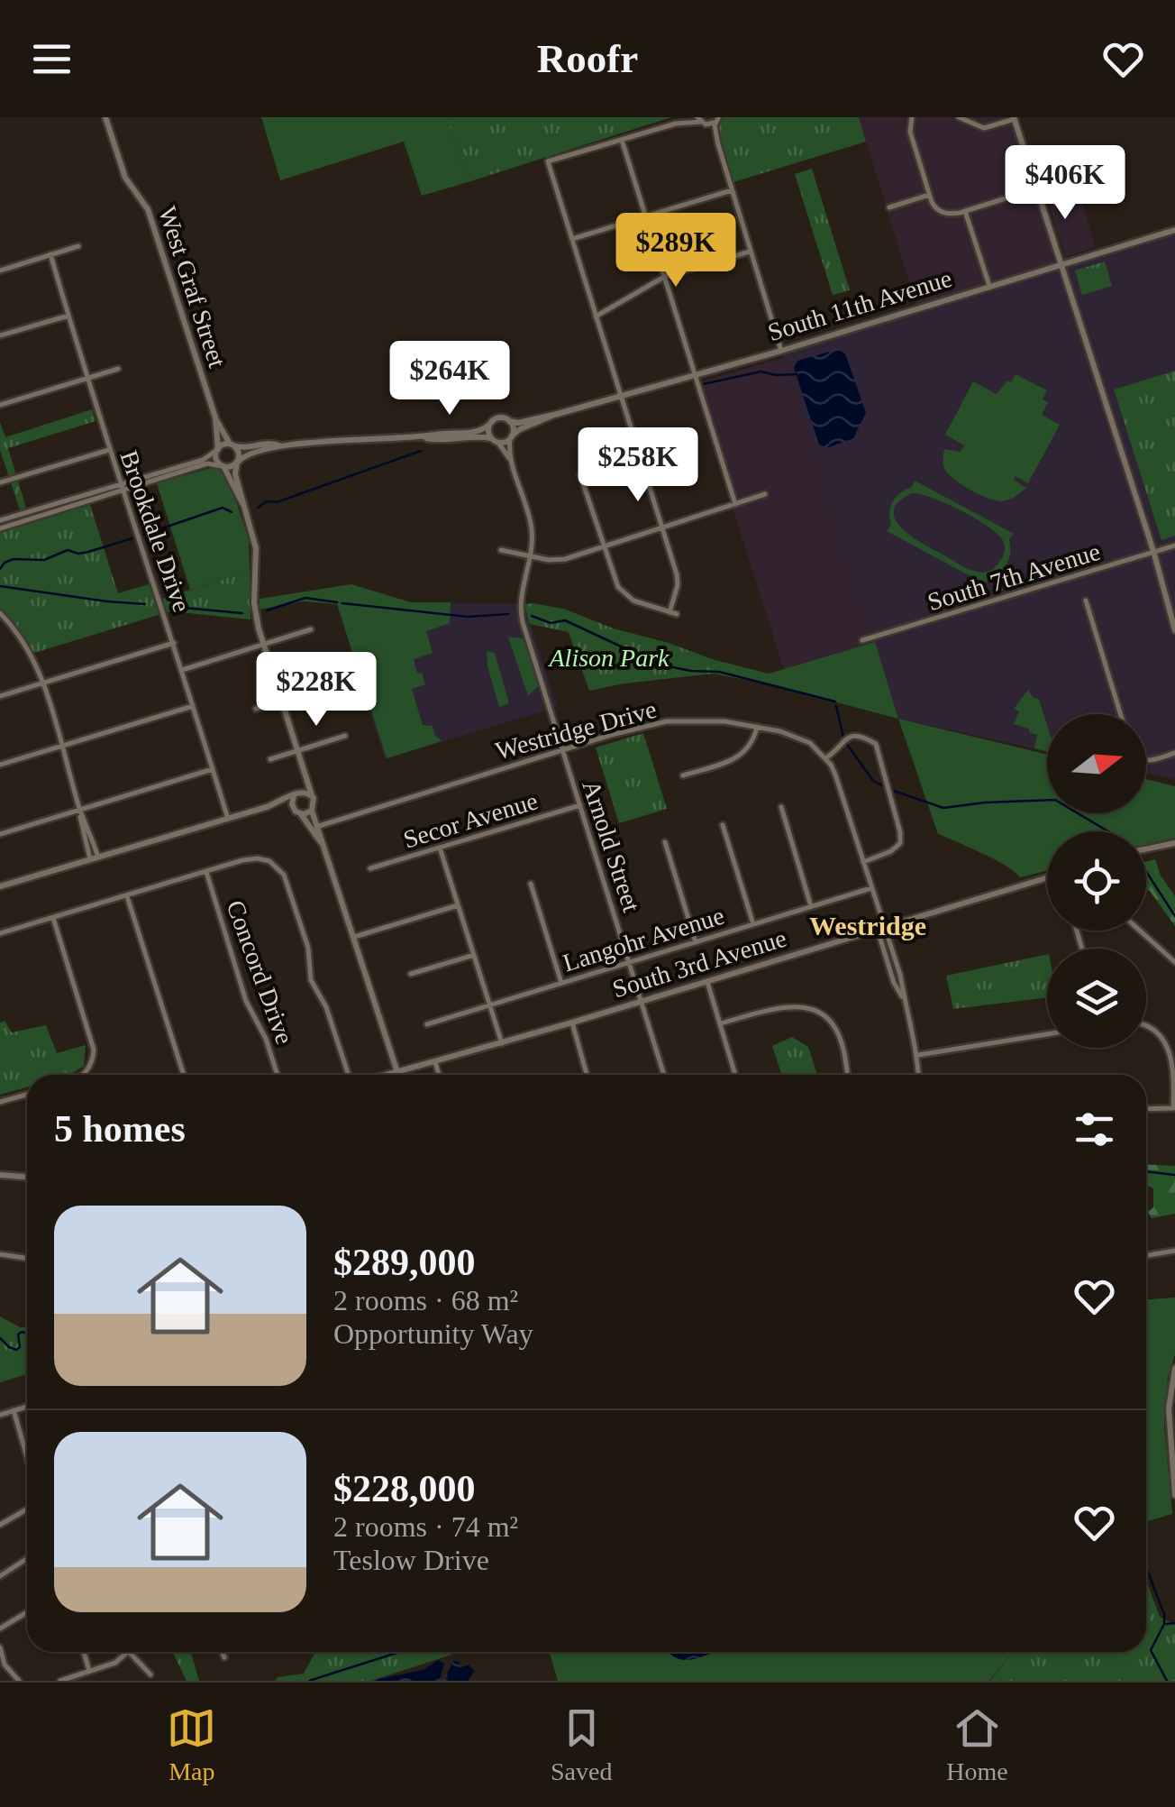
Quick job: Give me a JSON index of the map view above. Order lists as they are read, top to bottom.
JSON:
{
  "streets": {
    "main road": ["West Graf Street", "South 11th Avenue", "South 3rd Avenue"],
    "street": [
      "Brookdale Drive",
      "South 7th Avenue",
      "Westridge Drive",
      "Secor Avenue",
      "Arnold Street",
      "Langohr Avenue",
      "Concord Drive"
    ]
  },
  "crossings": [
    ["South 11th Avenue", "Arnold Street"],
    ["Westridge Drive", "Arnold Street"],
    ["Secor Avenue", "Arnold Street"],
    ["Arnold Street", "Langohr Avenue"],
    ["Arnold Street", "South 3rd Avenue"]
  ],
  "districts": ["Westridge"],
  "parks": ["Alison Park"],
  "north": "right",
  "page": {
    "header": "Roofr",
    "price": [
      "$406K",
      "$289K",
      "$264K",
      "$258K",
      "$228K"
    ],
    "heading": "5 homes",
    "list": [
      {
        "name": "$289,000",
        "note": "2 rooms · 68 m² · Opportunity Way"
      },
      {
        "name": "$228,000",
        "note": "2 rooms · 74 m² · Teslow Drive"
      }
    ],
    "tabs": ["Map", "Saved", "Home"]
  }
}
